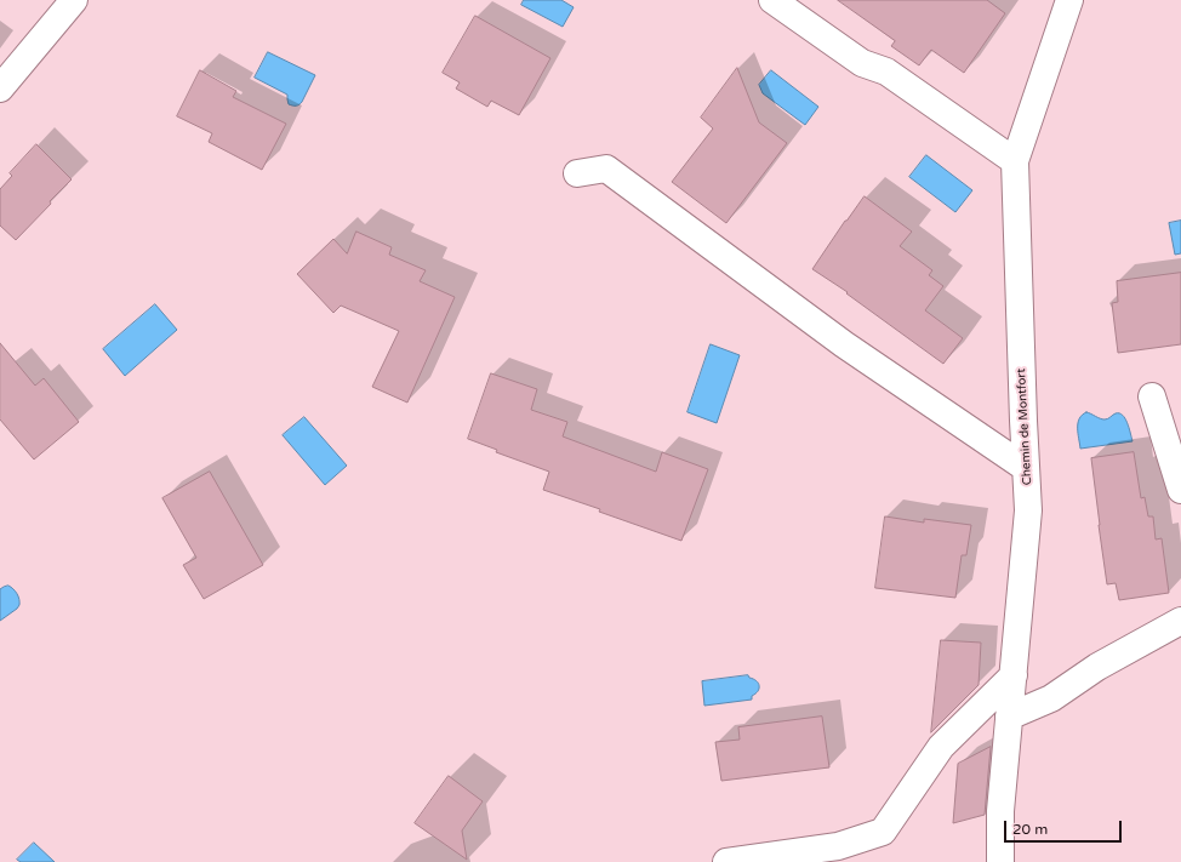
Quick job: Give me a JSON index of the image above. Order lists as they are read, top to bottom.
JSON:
{
  "streets": {
    "street": ["Chemin de Montfort"]
  },
  "scale_bar": "20 m"
}
